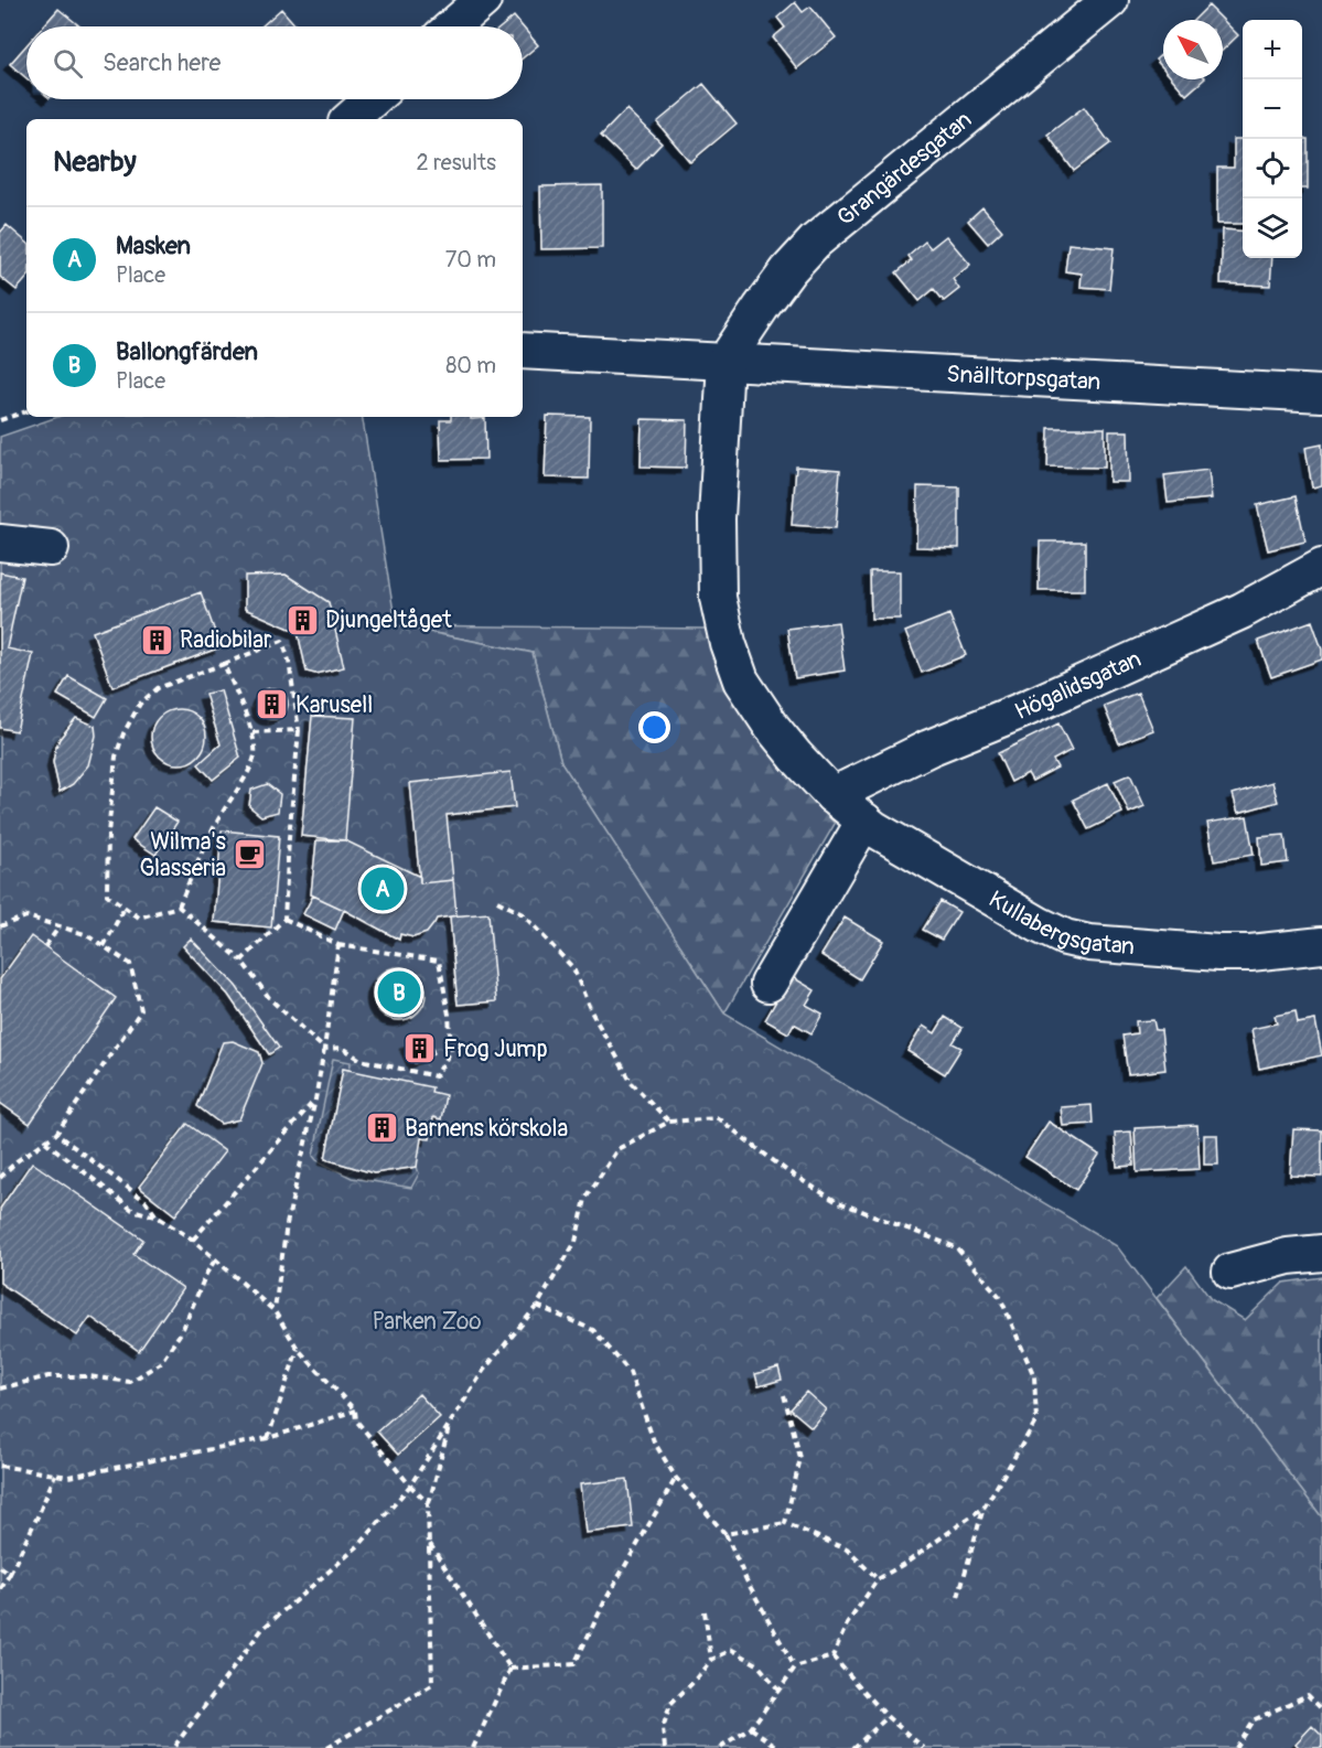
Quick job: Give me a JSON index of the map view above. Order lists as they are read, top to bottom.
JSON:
{
  "streets": {
    "street": [
      "Grangärdesgatan",
      "Snälltorpsgatan",
      "Högalidsgatan",
      "Kullabergsgatan"
    ]
  },
  "crossings": [
    ["Grangärdesgatan", "Snälltorpsgatan"],
    ["Högalidsgatan", "Kullabergsgatan"]
  ],
  "parks": ["Parken Zoo"],
  "places": {
    "building": [
      "Djungeltåget",
      "Radiobilar",
      "Karusell",
      "Frog Jump",
      "Barnens körskola"
    ],
    "cafe": ["Wilma's Glasseria"]
  },
  "north": "top left",
  "page": {
    "map_buttons": ["+", "−"],
    "search": "Search here",
    "heading": ["Nearby", "2 results"],
    "list": [
      {
        "mark": "A",
        "name": "Masken",
        "note": "Place",
        "value": "70 m"
      },
      {
        "mark": "B",
        "name": "Ballongfärden",
        "note": "Place",
        "value": "80 m"
      }
    ],
    "pins": ["A", "B"]
  }
}
